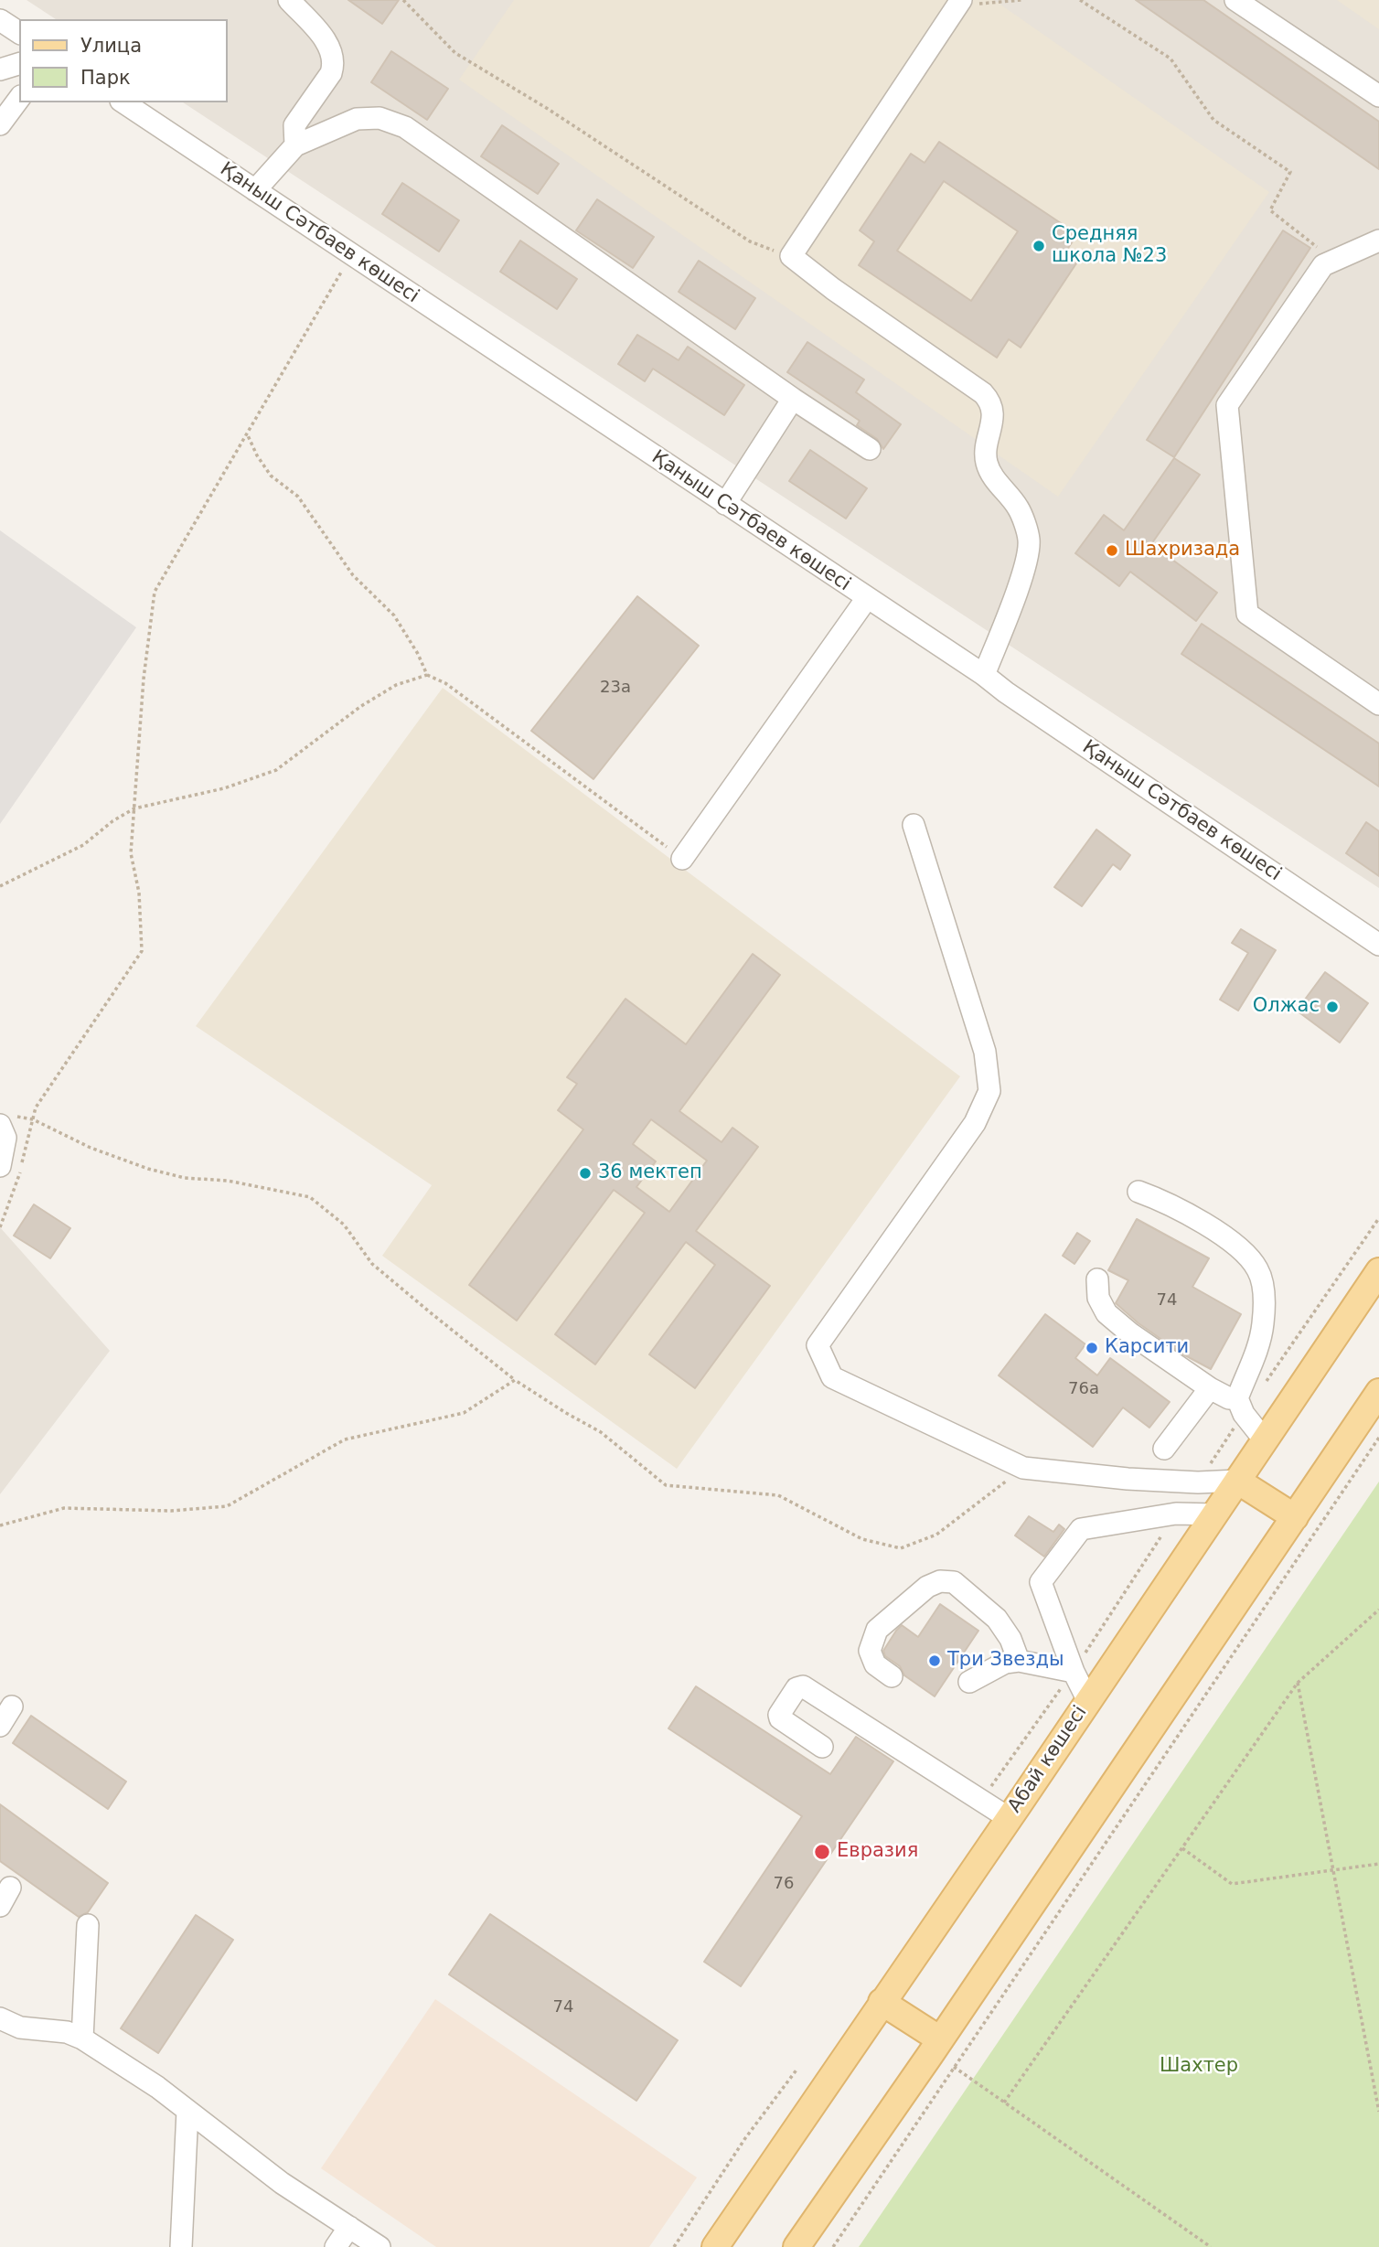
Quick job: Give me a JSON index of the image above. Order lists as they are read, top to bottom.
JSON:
{
  "streets": {
    "main road": ["Абай көшесі"],
    "street": ["Қаныш Сәтбаев көшесі"]
  },
  "parks": ["Шахтер"],
  "places": [
    "Средняя школа №23",
    "Шахризада",
    "Олжас",
    "36 мектеп",
    "Карсити",
    "Три Звезды",
    "Евразия"
  ],
  "house_numbers": [
    "23а",
    "74",
    "76а",
    "76",
    "74"
  ],
  "legend": ["Улица", "Парк"]
}
